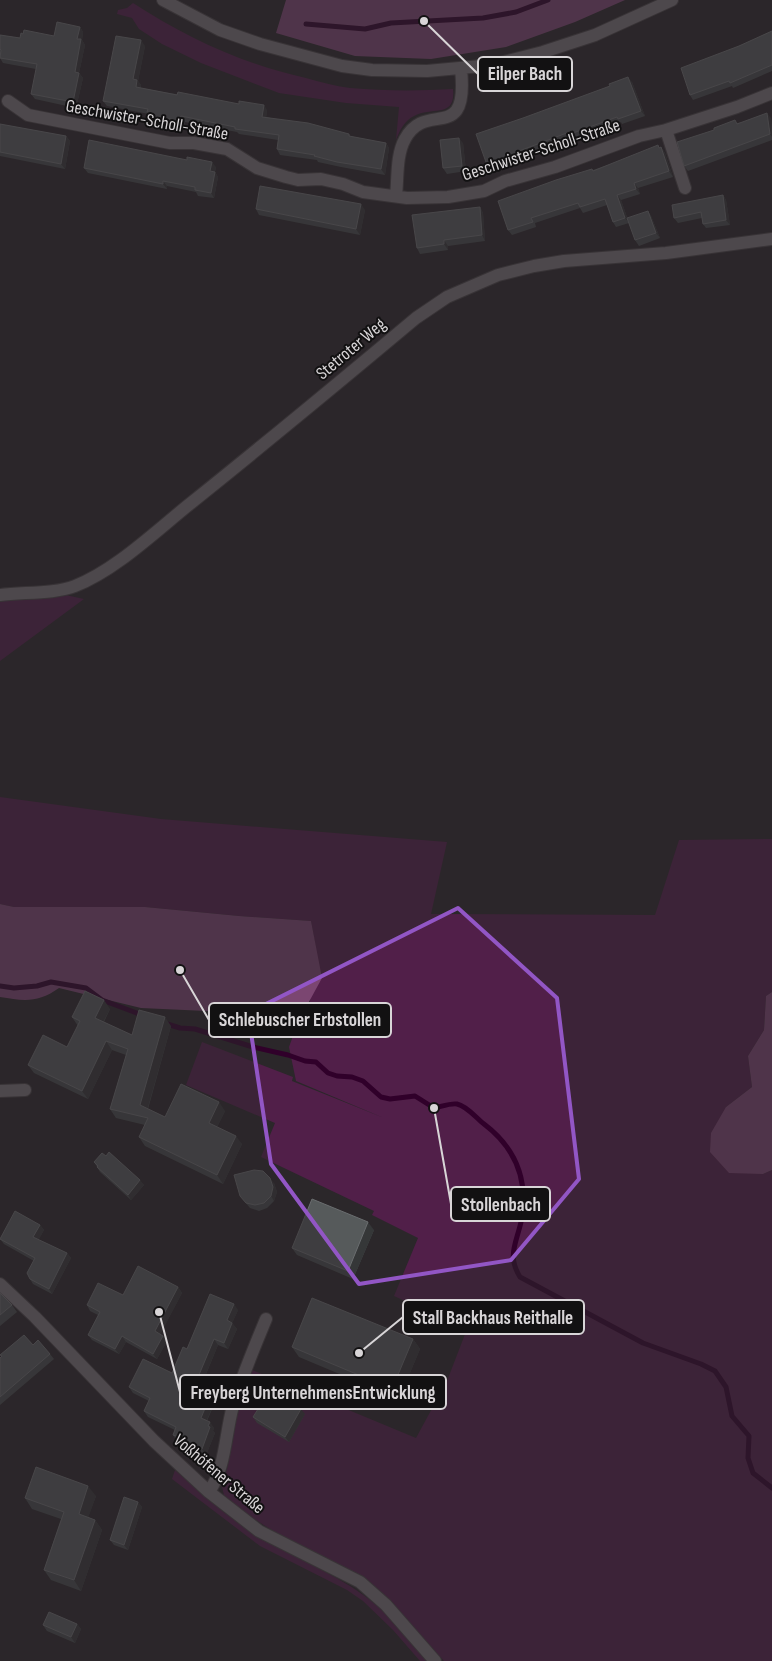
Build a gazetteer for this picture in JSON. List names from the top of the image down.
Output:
{
  "streets": {
    "street": ["Geschwister-Scholl-Straße", "Stetroter Weg", "Voßhöfener Straße"]
  },
  "places": [
    "Eilper Bach",
    "Schlebuscher Erbstollen",
    "Stollenbach",
    "Freyberg UnternehmensEntwicklung",
    "Stall Backhaus Reithalle"
  ]
}
